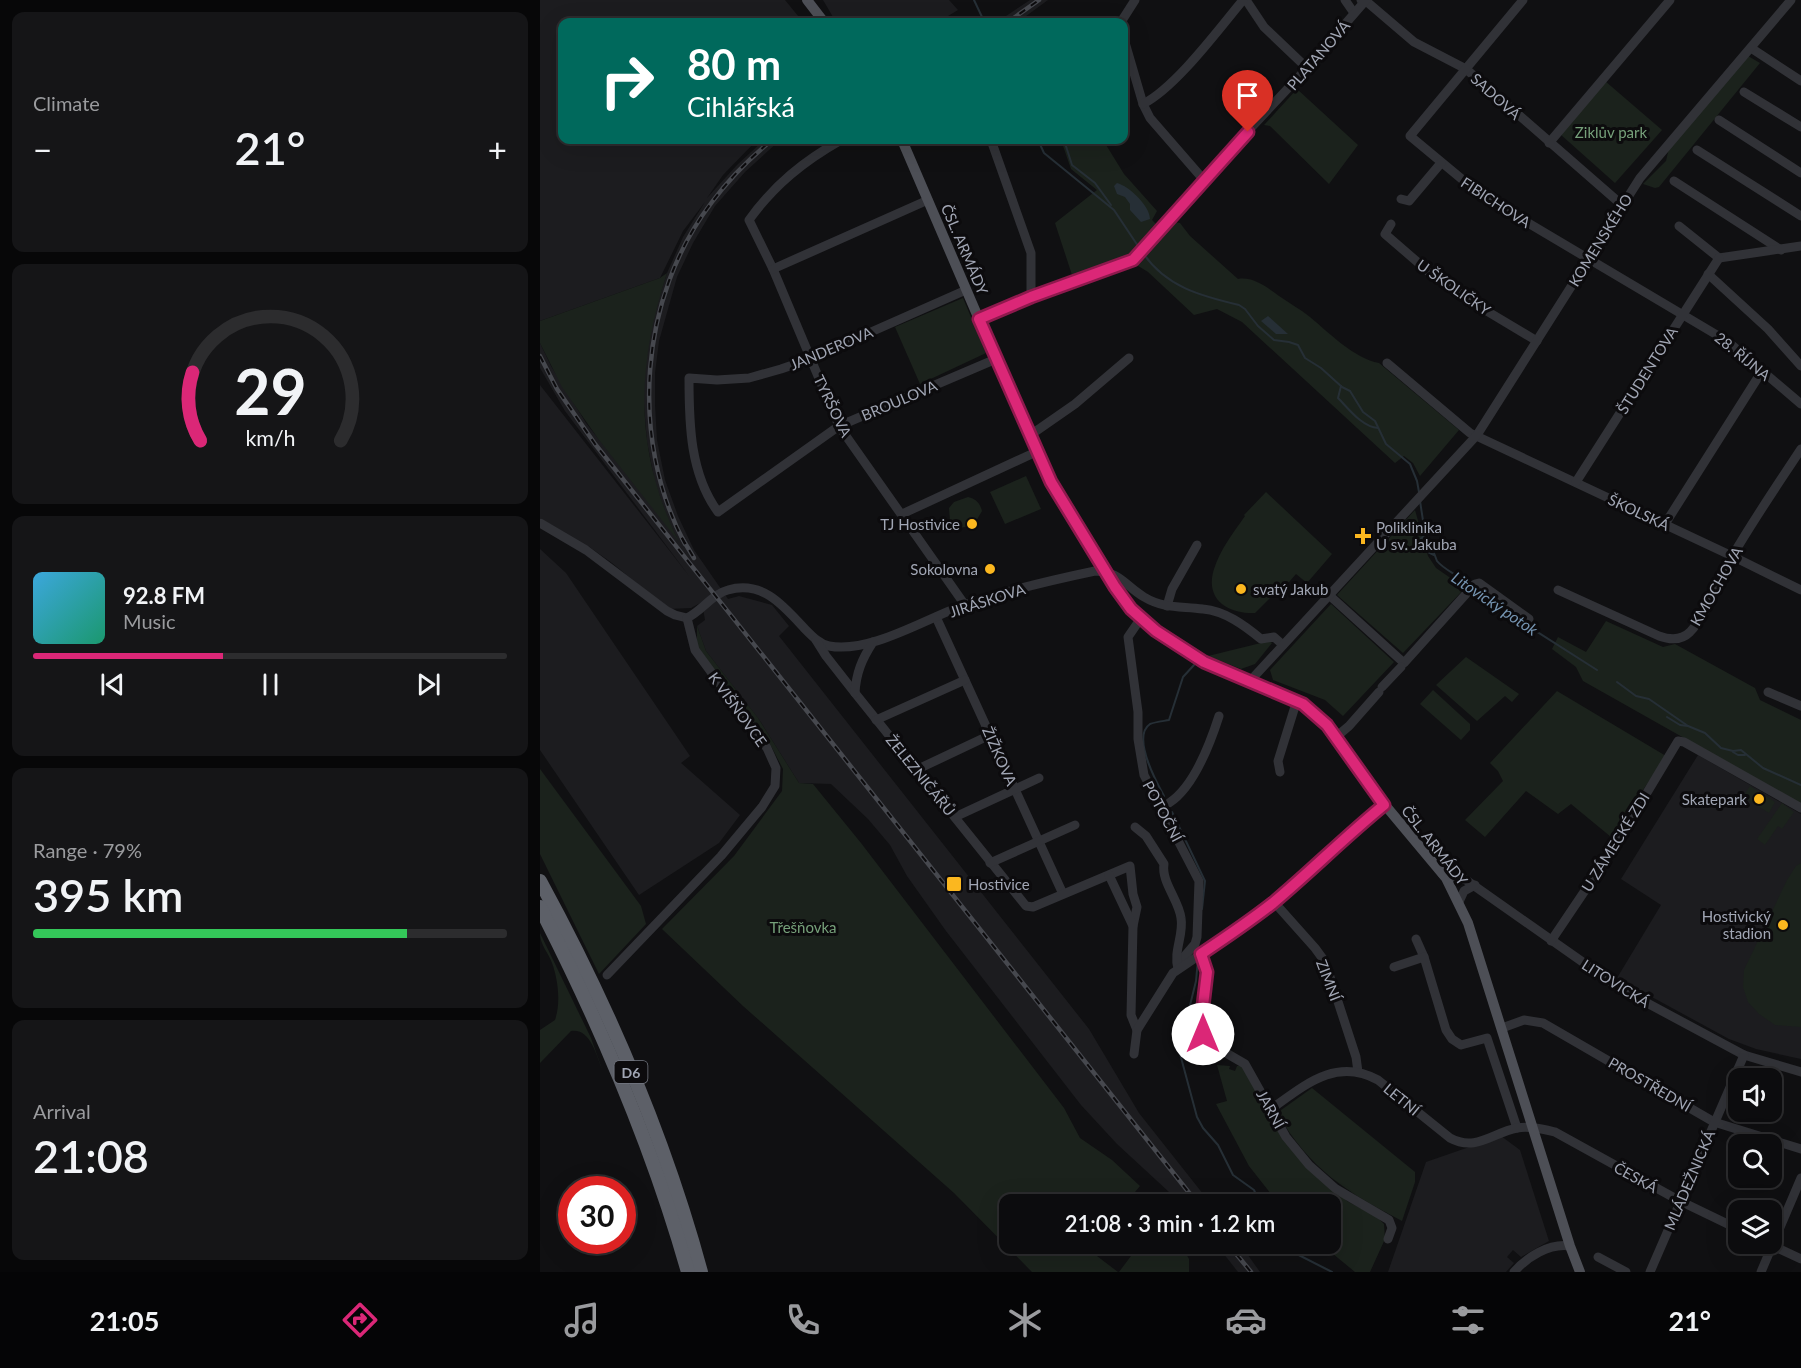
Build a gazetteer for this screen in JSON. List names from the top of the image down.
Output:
{
  "streets": {
    "highway": ["D6"],
    "main road": ["ČSL. ARMÁDY"],
    "street": [
      "PLATANOVÁ",
      "SADOVÁ",
      "FIBICHOVA",
      "KOMENSKÉHO",
      "U ŠKOLIČKY",
      "JANDEROVA",
      "28. ŘÍJNA",
      "ŠTUDENTOVA",
      "BROULOVA",
      "TYRŠOVA",
      "ŠKOLSKÁ",
      "KMOCHOVA",
      "JIRÁSKOVA",
      "K VIŠŇOVCE",
      "ŽIŽKOVA",
      "ŽELEZNIČÁŘŮ",
      "POTOČNÍ",
      "U ZÁMECKÉ ZDI",
      "ZIMNÍ",
      "LITOVICKÁ",
      "PROSTŘEDNÍ",
      "LETNÍ",
      "JARNÍ",
      "ČESKÁ",
      "MLÁDEŽNICKÁ"
    ]
  },
  "crossings": [
    ["PLATANOVÁ", "SADOVÁ"],
    ["SADOVÁ", "FIBICHOVA"],
    ["SADOVÁ", "KOMENSKÉHO"],
    ["FIBICHOVA", "KOMENSKÉHO"],
    ["FIBICHOVA", "28. ŘÍJNA"],
    ["KOMENSKÉHO", "ČSL. ARMÁDY"],
    ["KOMENSKÉHO", "U ŠKOLIČKY"],
    ["KOMENSKÉHO", "28. ŘÍJNA"],
    ["KOMENSKÉHO", "ŠKOLSKÁ"],
    ["ČSL. ARMÁDY", "JANDEROVA"],
    ["ČSL. ARMÁDY", "BROULOVA"],
    ["ČSL. ARMÁDY", "JIRÁSKOVA"],
    ["ČSL. ARMÁDY", "POTOČNÍ"],
    ["ČSL. ARMÁDY", "LITOVICKÁ"],
    ["ČSL. ARMÁDY", "PROSTŘEDNÍ"],
    ["ČSL. ARMÁDY", "LETNÍ"],
    ["ČSL. ARMÁDY", "ČESKÁ"],
    ["JANDEROVA", "BROULOVA"],
    ["JANDEROVA", "TYRŠOVA"],
    ["28. ŘÍJNA", "ŠTUDENTOVA"],
    ["ŠTUDENTOVA", "ŠKOLSKÁ"],
    ["BROULOVA", "TYRŠOVA"],
    ["TYRŠOVA", "JIRÁSKOVA"],
    ["ŠKOLSKÁ", "KMOCHOVA"],
    ["JIRÁSKOVA", "ŽIŽKOVA"],
    ["JIRÁSKOVA", "ŽELEZNIČÁŘŮ"],
    ["ŽIŽKOVA", "ŽELEZNIČÁŘŮ"],
    ["U ZÁMECKÉ ZDI", "LITOVICKÁ"],
    ["ZIMNÍ", "LETNÍ"],
    ["LITOVICKÁ", "MLÁDEŽNICKÁ"],
    ["PROSTŘEDNÍ", "MLÁDEŽNICKÁ"],
    ["LETNÍ", "ČESKÁ"],
    ["ČESKÁ", "MLÁDEŽNICKÁ"]
  ],
  "water": ["Litovický potok"],
  "parks": ["Ziklův park", "Třešňovka"],
  "places": {
    "other": [
      "TJ Hostivice",
      "Sokolovna",
      "svatý Jakub",
      "Skatepark",
      "Hostivický stadion"
    ],
    "health": ["Poliklinika U sv. Jakuba"],
    "transit": ["Hostivice"]
  },
  "page": {
    "tile": [
      "Climate",
      ["Range · 79%", "395 km"],
      ["Arrival", "21:08"]
    ],
    "turn": ["80 m", "Cihlářská"],
    "heat": ["−", "21°", "+"],
    "song": ["92.8 FM", "Music"],
    "limit": "30",
    "trip": "21:08 · 3 min · 1.2 km",
    "tabs": ["21:05", "21°"],
    "gauge": ["29", "km/h"]
  }
}
